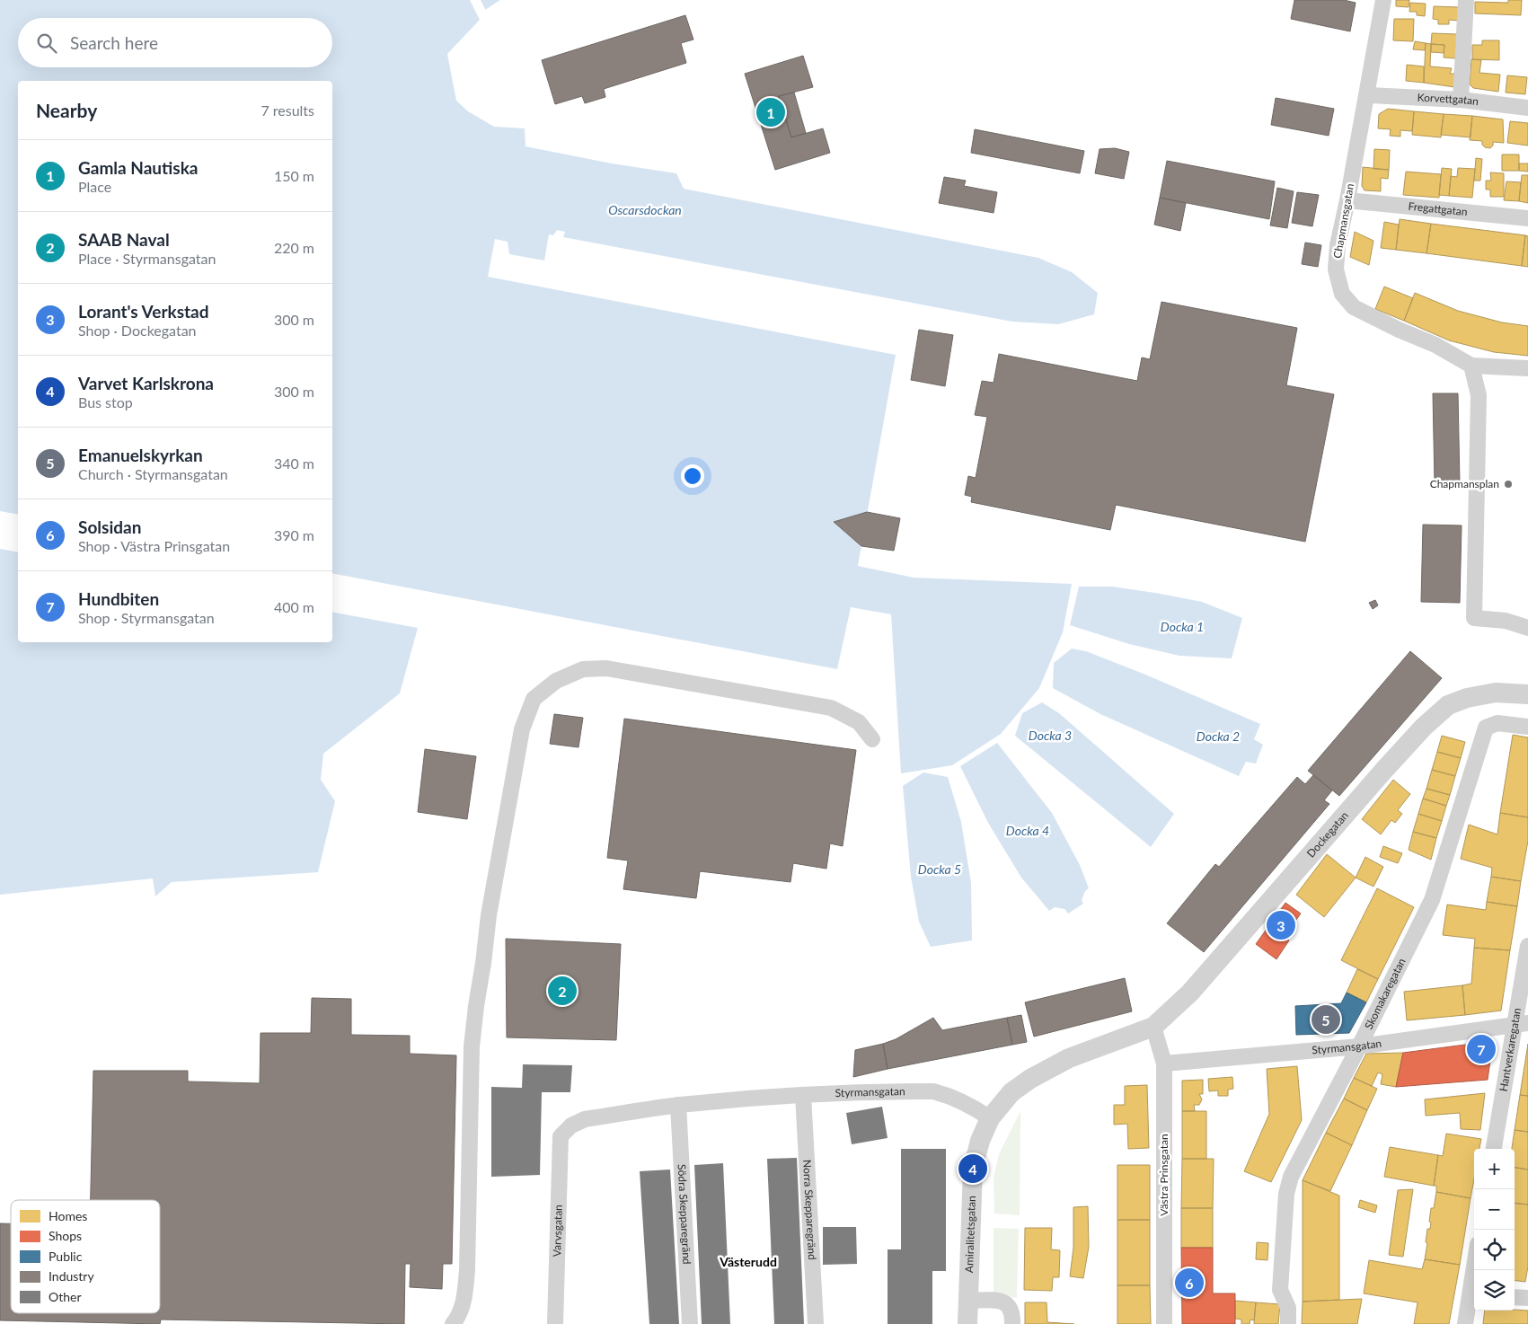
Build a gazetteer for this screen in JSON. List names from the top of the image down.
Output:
{
  "streets": {
    "street": [
      "Korvettgatan",
      "Fregattgatan",
      "Chapmansgatan",
      "Dockegatan",
      "Skomakaregatan",
      "Styrmansgatan",
      "Hantverkaregatan",
      "Västra Prinsgatan",
      "Norra Skepparegränd",
      "Södra Skepparegränd",
      "Varvsgatan",
      "Amiralitetsgatan"
    ]
  },
  "crossings": [
    ["Korvettgatan", "Chapmansgatan"],
    ["Fregattgatan", "Chapmansgatan"],
    ["Dockegatan", "Västra Prinsgatan"],
    ["Skomakaregatan", "Styrmansgatan"],
    ["Styrmansgatan", "Hantverkaregatan"],
    ["Styrmansgatan", "Västra Prinsgatan"],
    ["Styrmansgatan", "Norra Skepparegränd"],
    ["Styrmansgatan", "Södra Skepparegränd"],
    ["Styrmansgatan", "Varvsgatan"],
    ["Styrmansgatan", "Amiralitetsgatan"]
  ],
  "districts": ["Västerudd"],
  "water": [
    "Oscarsdockan",
    "Docka 1",
    "Docka 3",
    "Docka 2",
    "Docka 4",
    "Docka 5"
  ],
  "places": ["Chapmansplan"],
  "legend": [
    "Homes",
    "Shops",
    "Public",
    "Industry",
    "Other"
  ],
  "page": {
    "search": "Search here",
    "heading": ["Nearby", "7 results"],
    "pins": [
      "1",
      "3",
      "2",
      "5",
      "7",
      "4",
      "6"
    ],
    "list": [
      {
        "mark": "1",
        "name": "Gamla Nautiska",
        "note": "Place",
        "value": "150 m"
      },
      {
        "mark": "2",
        "name": "SAAB Naval",
        "note": "Place · Styrmansgatan",
        "value": "220 m"
      },
      {
        "mark": "3",
        "name": "Lorant's Verkstad",
        "note": "Shop · Dockegatan",
        "value": "300 m"
      },
      {
        "mark": "4",
        "name": "Varvet Karlskrona",
        "note": "Bus stop",
        "value": "300 m"
      },
      {
        "mark": "5",
        "name": "Emanuelskyrkan",
        "note": "Church · Styrmansgatan",
        "value": "340 m"
      },
      {
        "mark": "6",
        "name": "Solsidan",
        "note": "Shop · Västra Prinsgatan",
        "value": "390 m"
      },
      {
        "mark": "7",
        "name": "Hundbiten",
        "note": "Shop · Styrmansgatan",
        "value": "400 m"
      }
    ],
    "map_buttons": ["+", "−"]
  }
}
